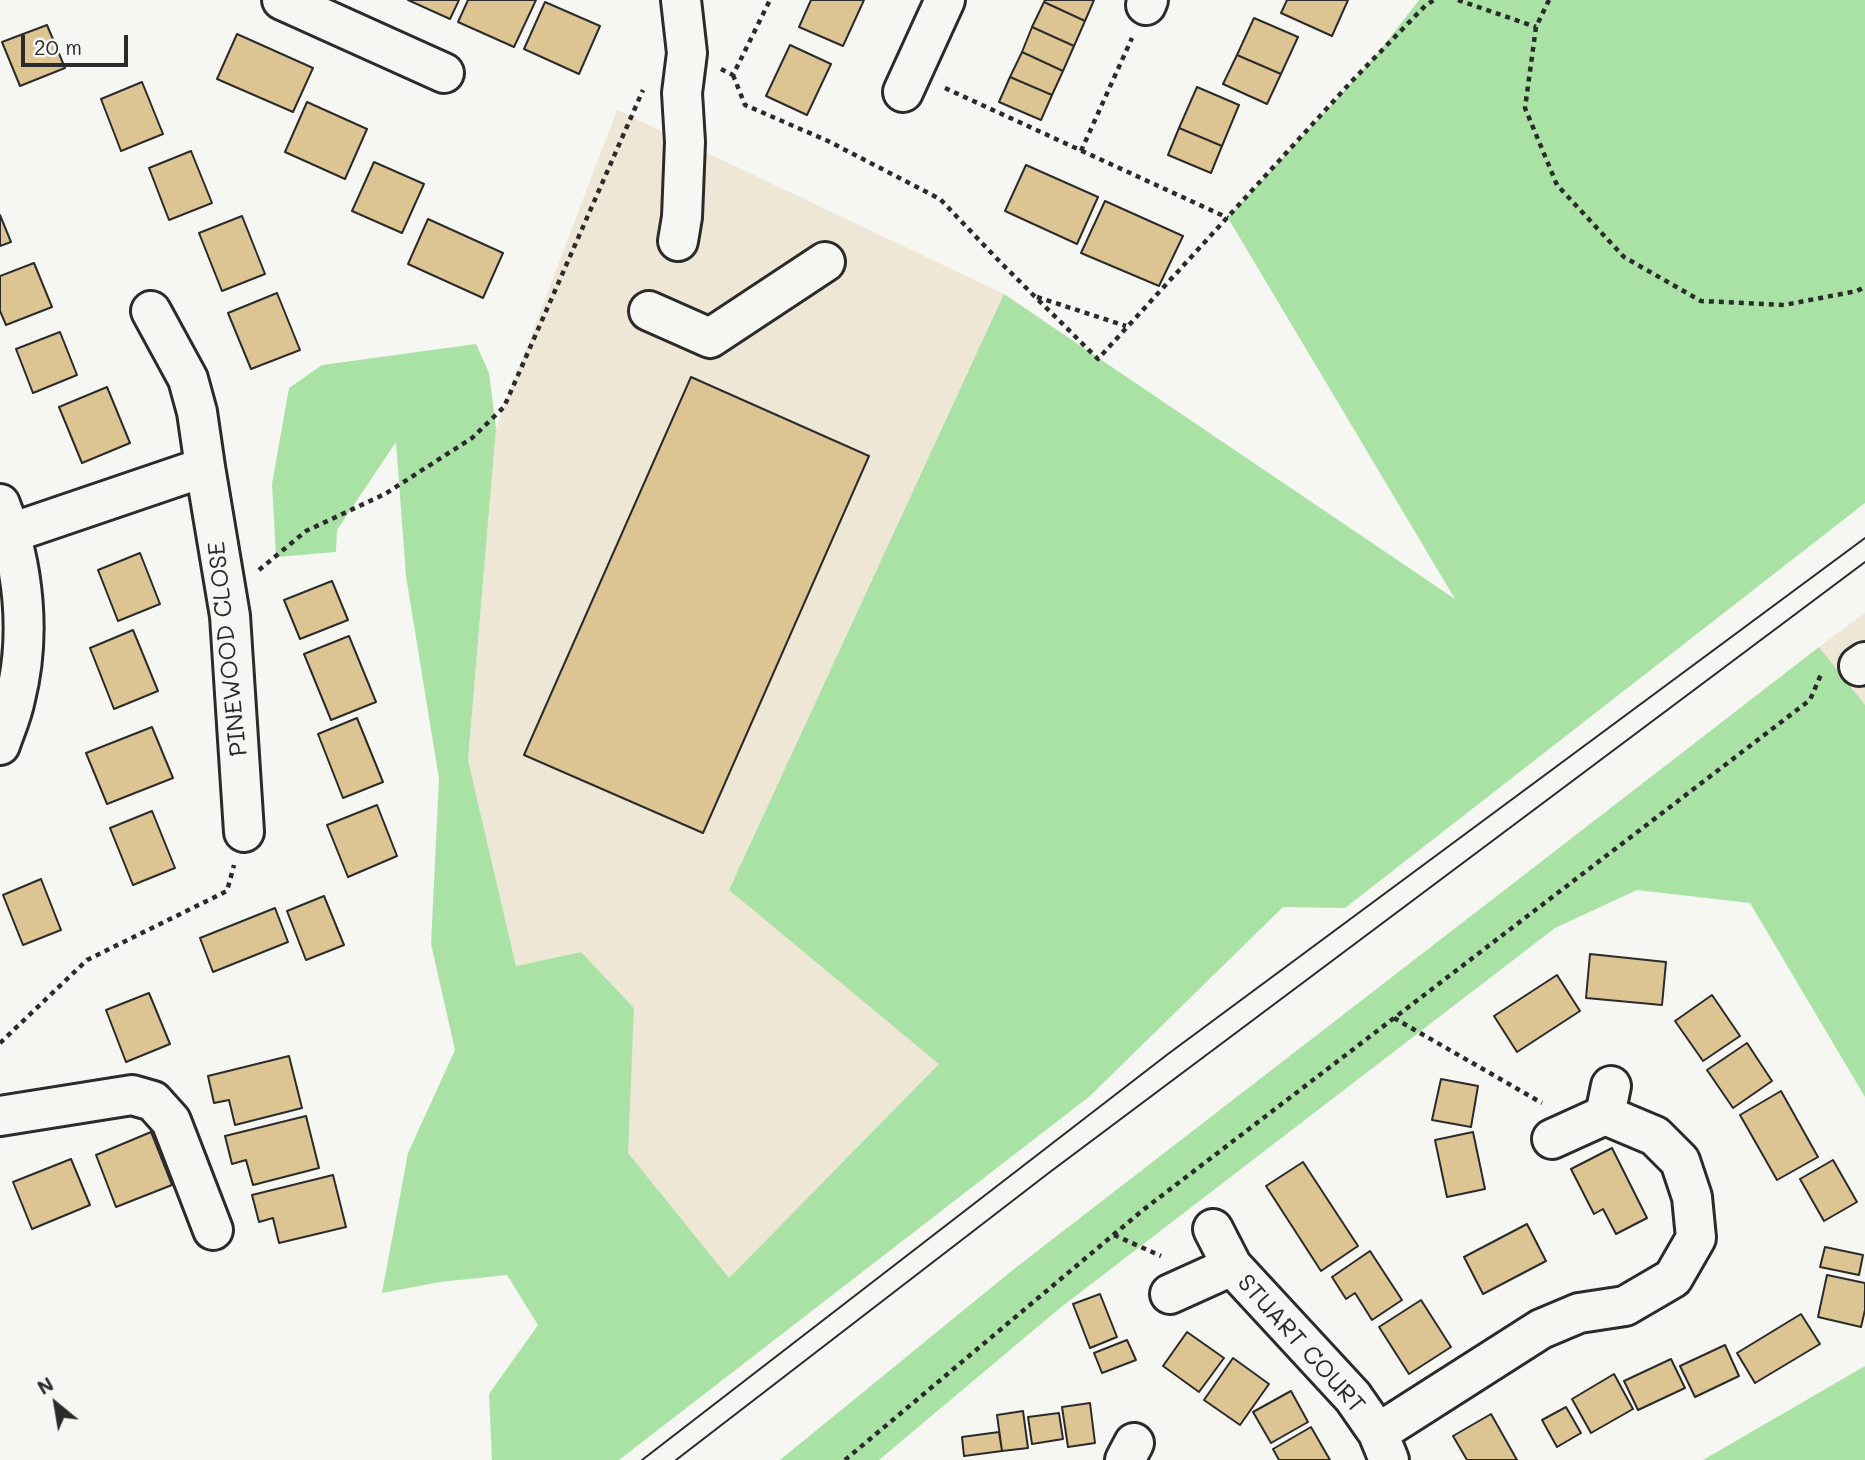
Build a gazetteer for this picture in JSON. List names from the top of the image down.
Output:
{
  "streets": {
    "street": ["PINEWOOD CLOSE", "STUART COURT"]
  },
  "scale_bar": "20 m",
  "north": "top left"
}
